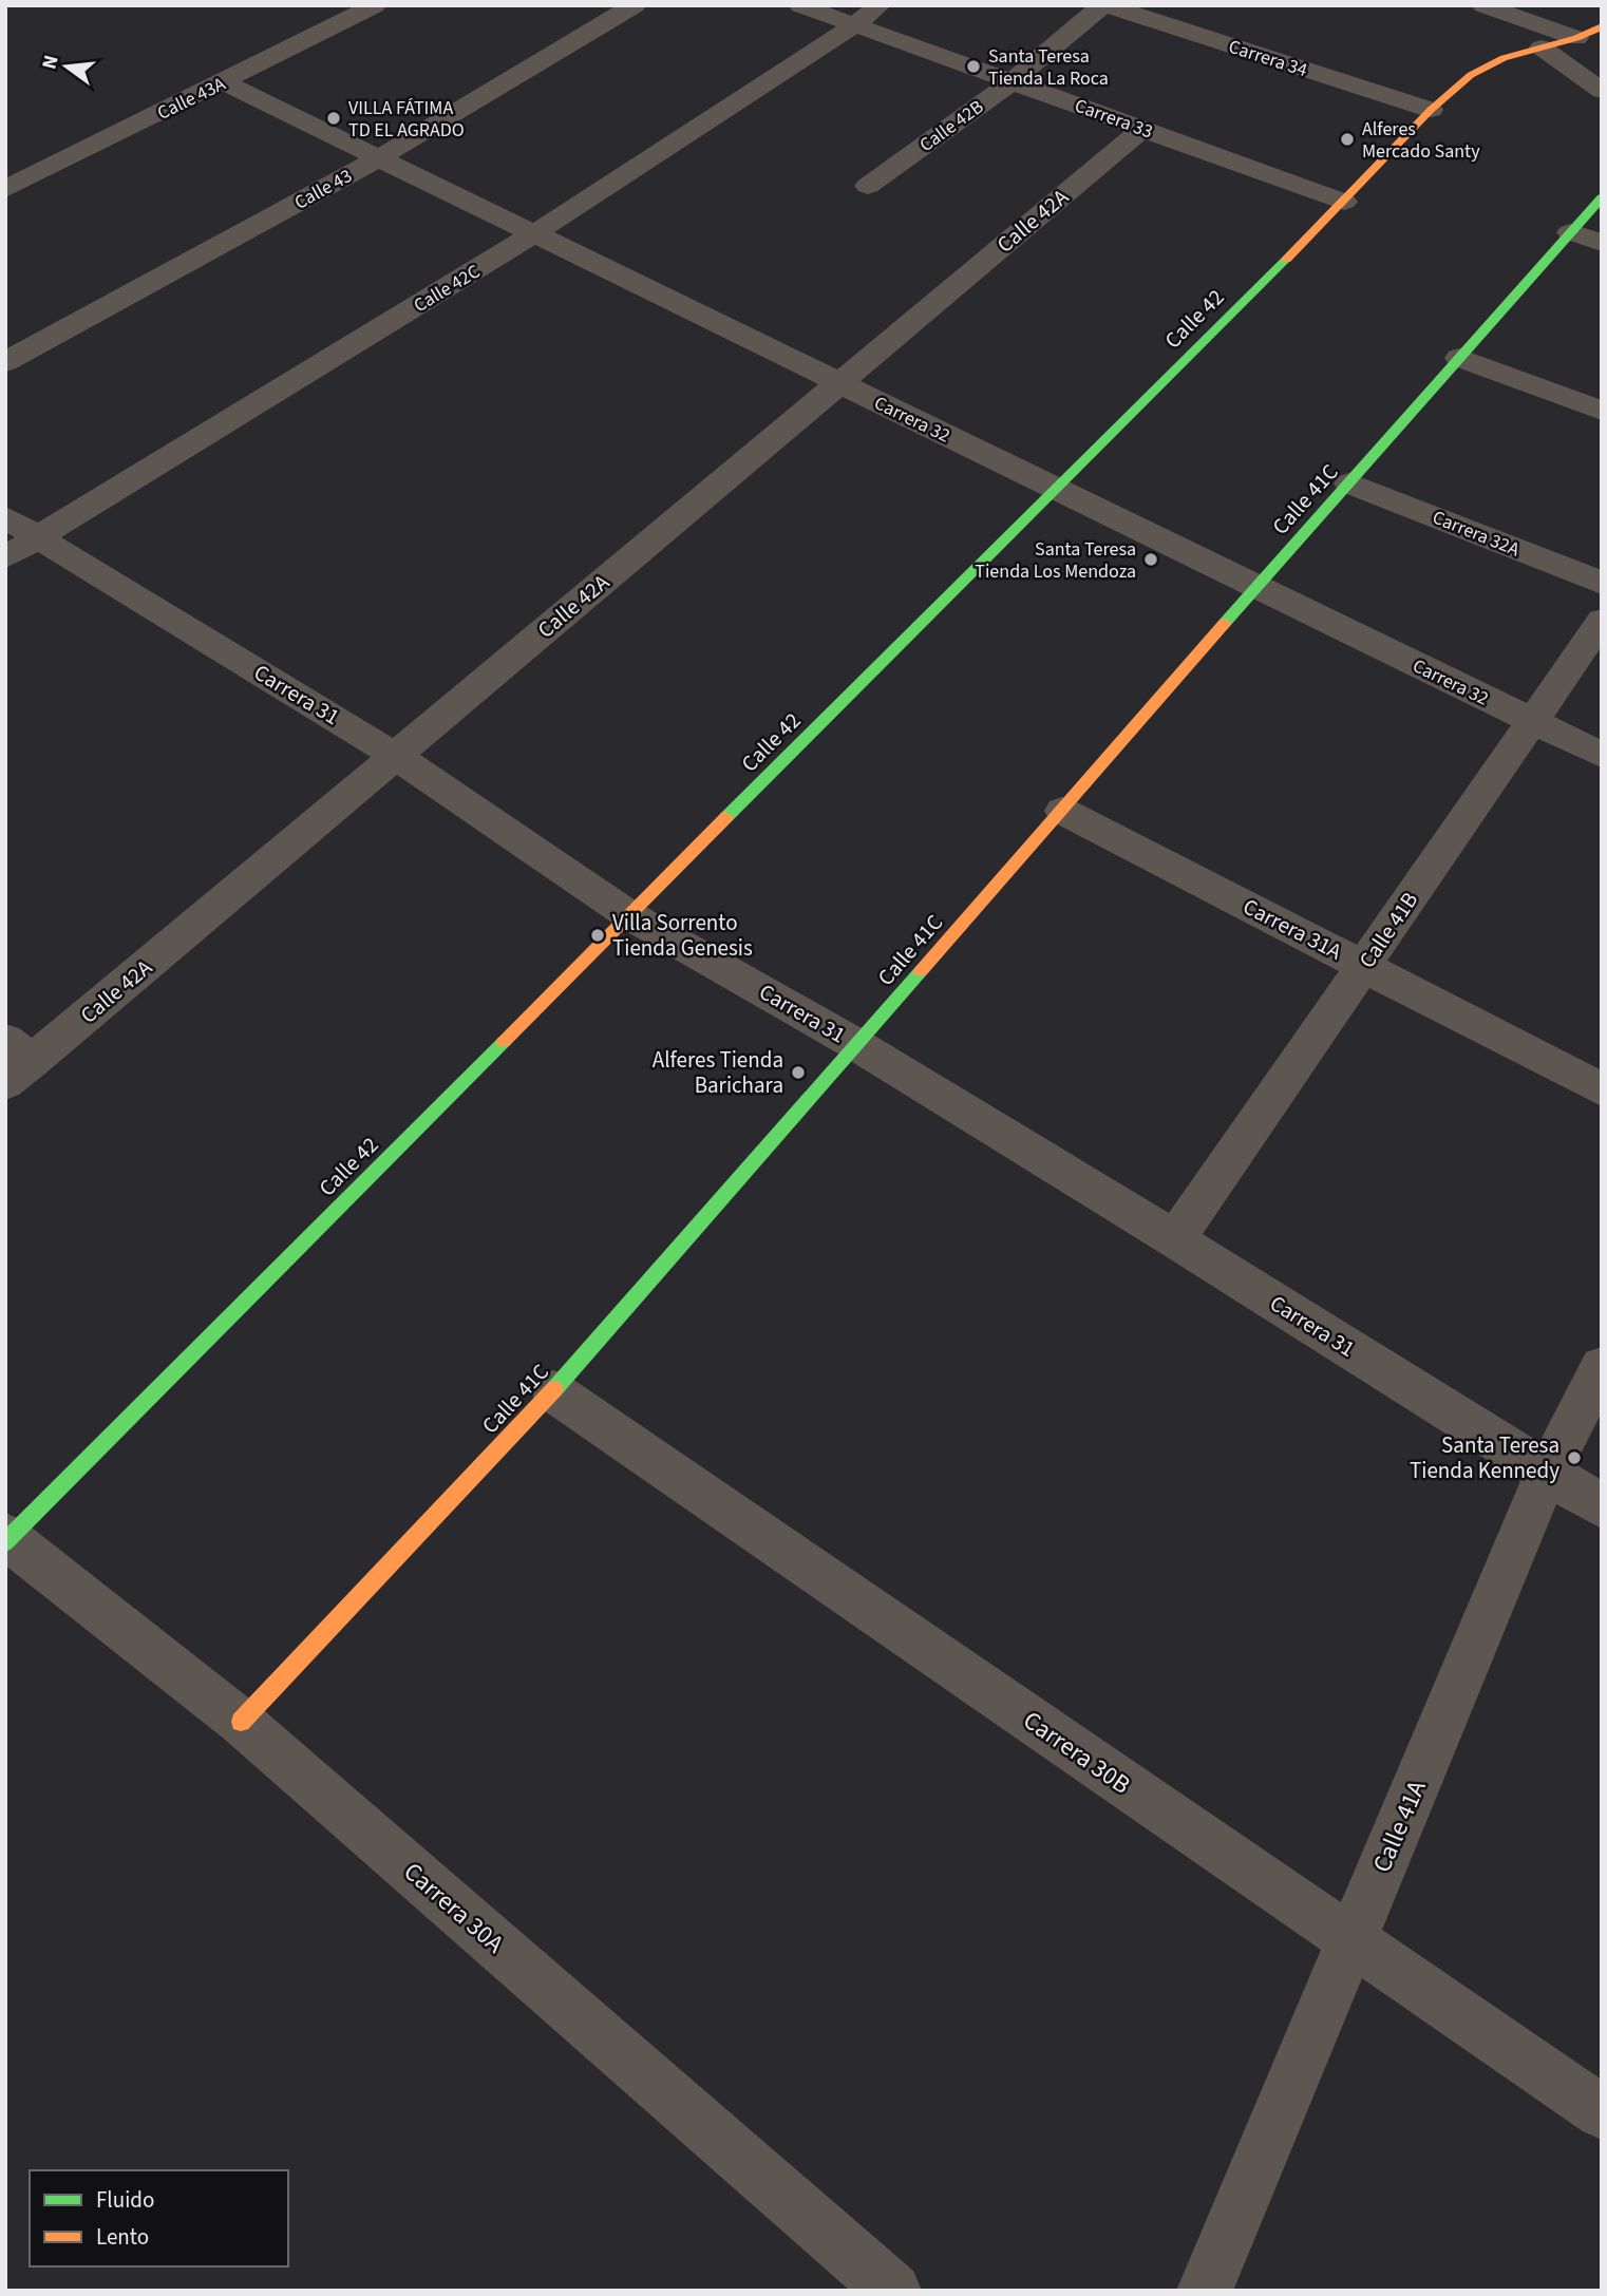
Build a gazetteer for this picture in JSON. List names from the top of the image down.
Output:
{
  "streets": {
    "street": [
      "Carrera 34",
      "Calle 43A",
      "Carrera 33",
      "Calle 42B",
      "Calle 43",
      "Calle 42A",
      "Calle 42C",
      "Calle 42",
      "Carrera 32",
      "Calle 41C",
      "Carrera 32A",
      "Carrera 31",
      "Carrera 31A",
      "Calle 41B",
      "Carrera 30B",
      "Calle 41A",
      "Carrera 30A"
    ]
  },
  "crossings": [
    ["Carrera 34", "Calle 42B"],
    ["Carrera 34", "Calle 42"],
    ["Calle 43A", "Carrera 32"],
    ["Carrera 33", "Calle 42B"],
    ["Carrera 33", "Calle 42A"],
    ["Carrera 33", "Calle 42C"],
    ["Carrera 33", "Calle 42"],
    ["Calle 43", "Carrera 32"],
    ["Calle 42A", "Carrera 32"],
    ["Calle 42A", "Carrera 31"],
    ["Calle 42C", "Carrera 32"],
    ["Calle 42C", "Carrera 31"],
    ["Calle 42", "Carrera 32"],
    ["Calle 42", "Carrera 31"],
    ["Calle 42", "Carrera 30A"],
    ["Carrera 32", "Calle 41C"],
    ["Carrera 32", "Calle 41B"],
    ["Calle 41C", "Carrera 32A"],
    ["Calle 41C", "Carrera 31"],
    ["Calle 41C", "Carrera 31A"],
    ["Calle 41C", "Carrera 30B"],
    ["Calle 41C", "Carrera 30A"],
    ["Carrera 31", "Calle 41B"],
    ["Carrera 31", "Calle 41A"],
    ["Carrera 31A", "Calle 41B"],
    ["Carrera 30B", "Calle 41A"]
  ],
  "places": [
    "Santa Teresa Tienda La Roca",
    "VILLA FÁTIMA TD EL AGRADO",
    "Alferes Mercado Santy",
    "Santa Teresa Tienda Los Mendoza",
    "Villa Sorrento Tienda Genesis",
    "Alferes Tienda Barichara",
    "Santa Teresa Tienda Kennedy"
  ],
  "legend": ["Fluido", "Lento"],
  "north": "left"
}
